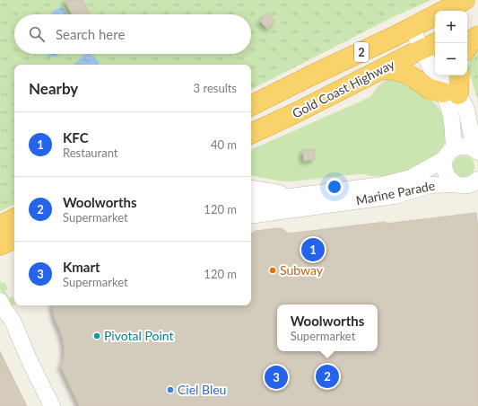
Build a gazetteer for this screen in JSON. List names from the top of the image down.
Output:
{
  "streets": {
    "highway": ["2", "Gold Coast Highway"],
    "street": ["Marine Parade"]
  },
  "places": ["Subway", "Pivotal Point", "Ciel Bleu"],
  "page": {
    "map_buttons": ["+", "−"],
    "search": "Search here",
    "heading": ["Nearby", "3 results"],
    "list": [
      {
        "mark": "1",
        "name": "KFC",
        "note": "Restaurant",
        "value": "40 m"
      },
      {
        "mark": "2",
        "name": "Woolworths",
        "note": "Supermarket",
        "value": "120 m"
      },
      {
        "mark": "3",
        "name": "Kmart",
        "note": "Supermarket",
        "value": "120 m"
      }
    ],
    "pins": ["1", "2", "3"],
    "popup": ["Woolworths", "Supermarket"]
  }
}
